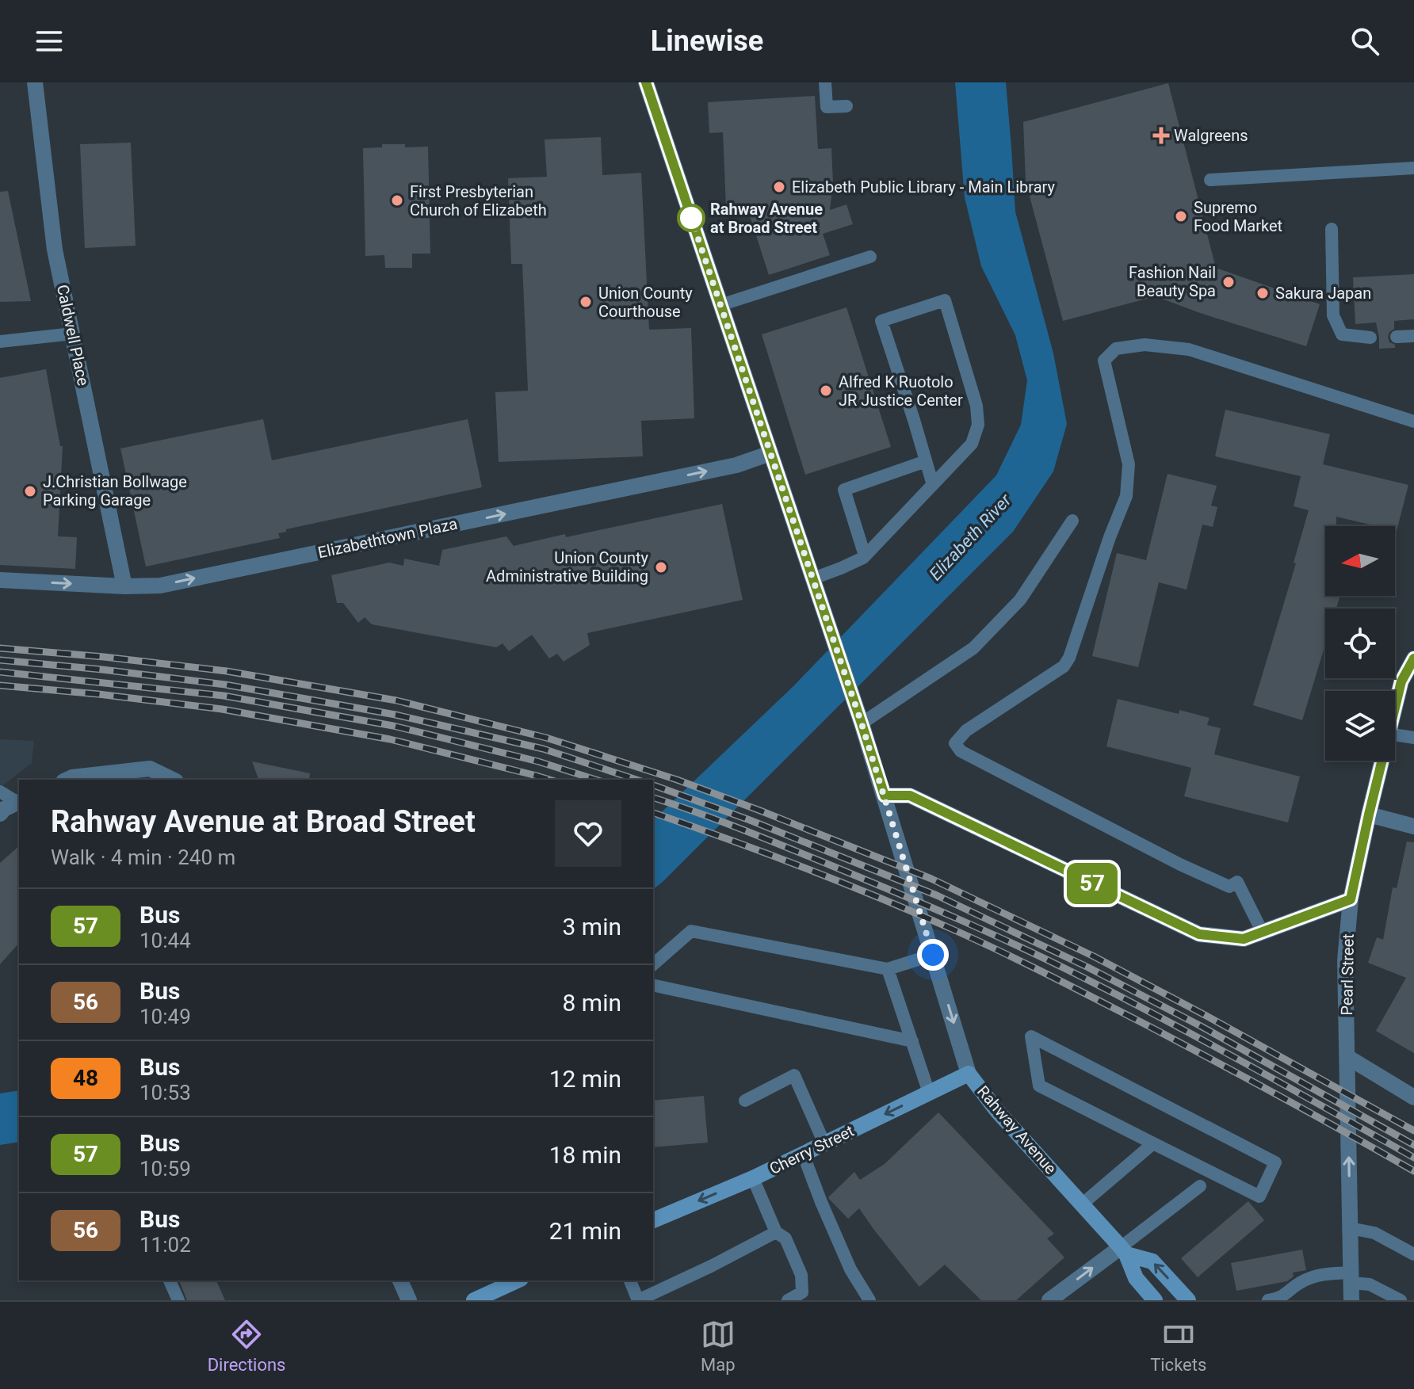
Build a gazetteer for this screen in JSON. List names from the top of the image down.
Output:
{
  "streets": {
    "main road": ["Rahway Avenue", "Cherry Street"],
    "street": ["Caldwell Place", "Elizabethtown Plaza", "Pearl Street"]
  },
  "crossings": [
    ["Caldwell Place", "Elizabethtown Plaza"],
    ["Elizabethtown Plaza", "Rahway Avenue"],
    ["Rahway Avenue", "Cherry Street"]
  ],
  "one_way": ["Elizabethtown Plaza", "Cherry Street"],
  "water": ["Elizabeth River"],
  "places": {
    "health": ["Walgreens"],
    "other": [
      "Elizabeth Public Library - Main Library",
      "First Presbyterian Church of Elizabeth",
      "Supremo Food Market",
      "Rahway Avenue at Broad Street",
      "Fashion Nail Beauty Spa",
      "Sakura Japan",
      "Union County Courthouse",
      "Alfred K Ruotolo JR Justice Center",
      "J.Christian Bollwage Parking Garage",
      "Union County Administrative Building"
    ]
  },
  "lines": ["bus line 57"],
  "north": "left",
  "page": {
    "header": "Linewise",
    "on_map": "57",
    "heading": ["Rahway Avenue at Broad Street", "Walk · 4 min · 240 m"],
    "list": [
      {
        "mark": "57",
        "name": "Bus",
        "note": "10:44",
        "value": "3 min"
      },
      {
        "mark": "56",
        "name": "Bus",
        "note": "10:49",
        "value": "8 min"
      },
      {
        "mark": "48",
        "name": "Bus",
        "note": "10:53",
        "value": "12 min"
      },
      {
        "mark": "57",
        "name": "Bus",
        "note": "10:59",
        "value": "18 min"
      },
      {
        "mark": "56",
        "name": "Bus",
        "note": "11:02",
        "value": "21 min"
      }
    ],
    "tabs": ["Directions", "Map", "Tickets"]
  }
}
